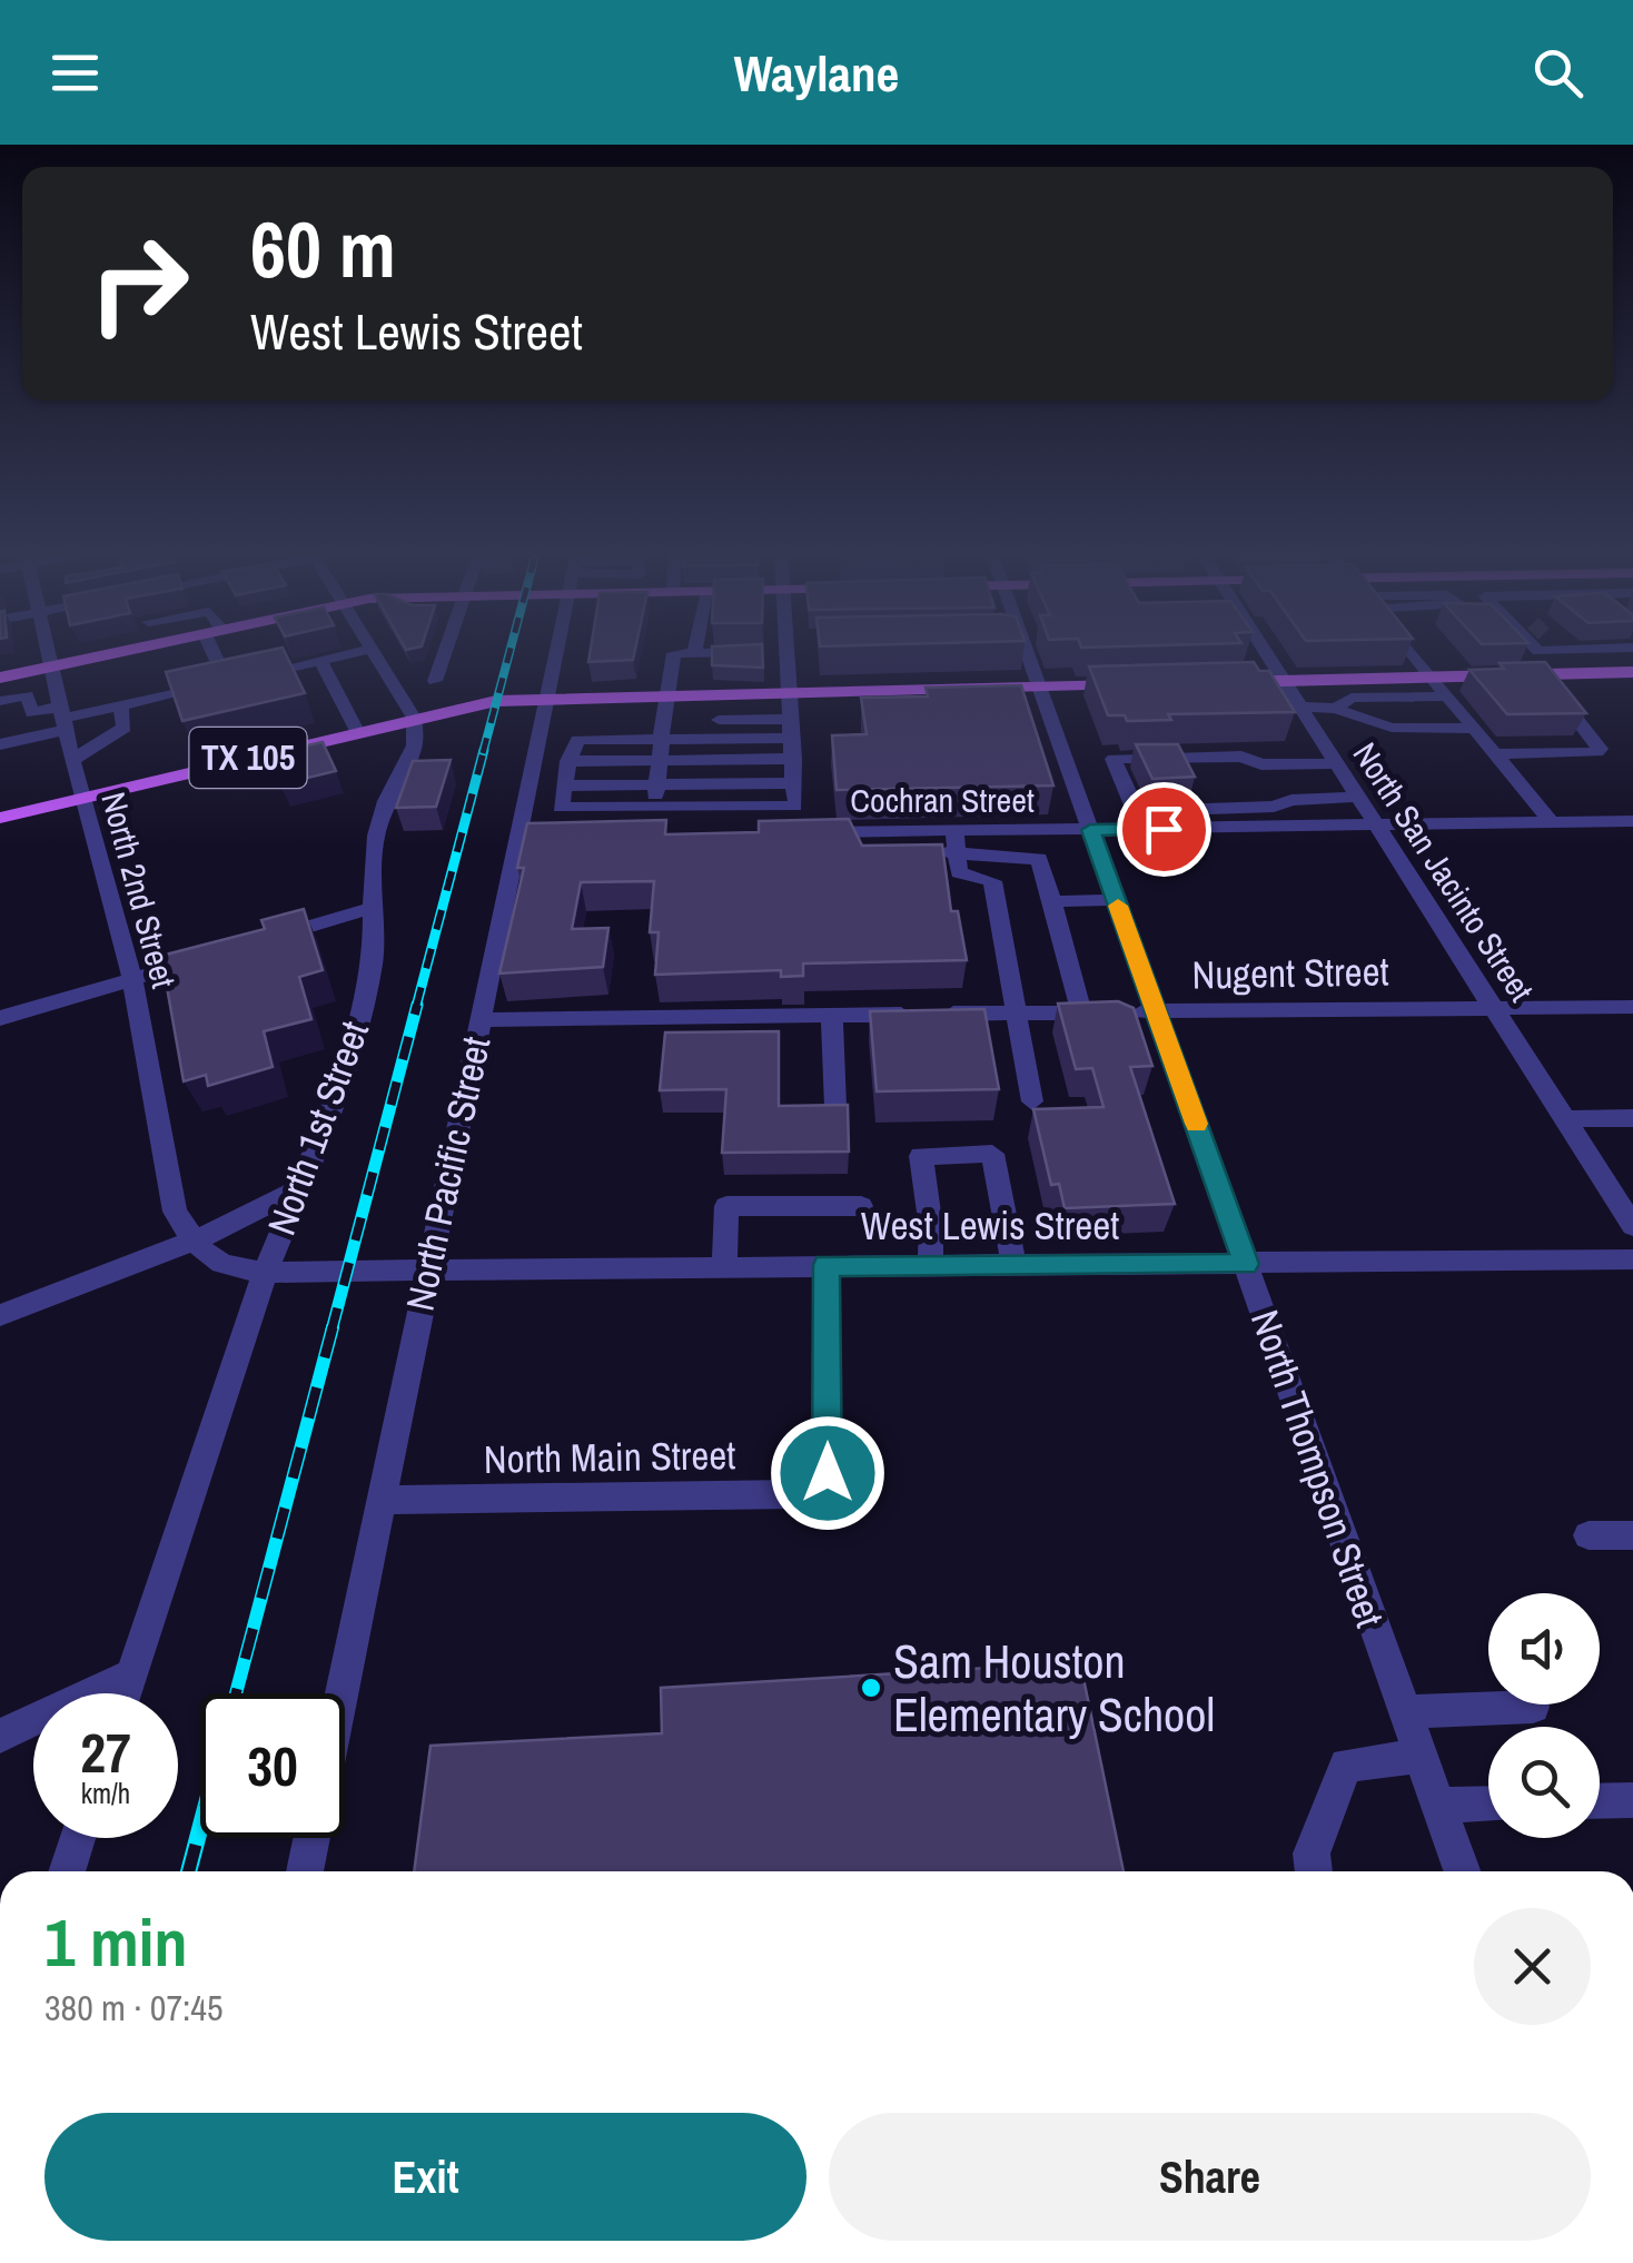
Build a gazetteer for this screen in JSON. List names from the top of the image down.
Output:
{
  "streets": {
    "main road": ["TX 105"],
    "street": [
      "Cochran Street",
      "North San Jacinto Street",
      "North 2nd Street",
      "Nugent Street",
      "North 1st Street",
      "North Pacific Street",
      "West Lewis Street",
      "North Main Street",
      "North Thompson Street"
    ]
  },
  "crossings": [
    ["TX 105", "North 2nd Street"],
    ["TX 105", "North 1st Street"],
    ["TX 105", "North Pacific Street"],
    ["TX 105", "North Thompson Street"],
    ["Cochran Street", "North San Jacinto Street"],
    ["Cochran Street", "North Thompson Street"],
    ["North San Jacinto Street", "Nugent Street"],
    ["North 2nd Street", "West Lewis Street"],
    ["Nugent Street", "North Pacific Street"],
    ["Nugent Street", "North Thompson Street"],
    ["North 1st Street", "West Lewis Street"],
    ["North Pacific Street", "West Lewis Street"],
    ["North Pacific Street", "North Main Street"],
    ["West Lewis Street", "North Main Street"],
    ["West Lewis Street", "North Thompson Street"]
  ],
  "places": ["Sam Houston Elementary School"],
  "page": {
    "header": "Waylane",
    "turn": ["60 m", "West Lewis Street"],
    "speed": "27 km/h",
    "limit": "30",
    "heading": ["1 min", "380 m · 07:45"],
    "buttons": ["Exit", "Share"]
  }
}
